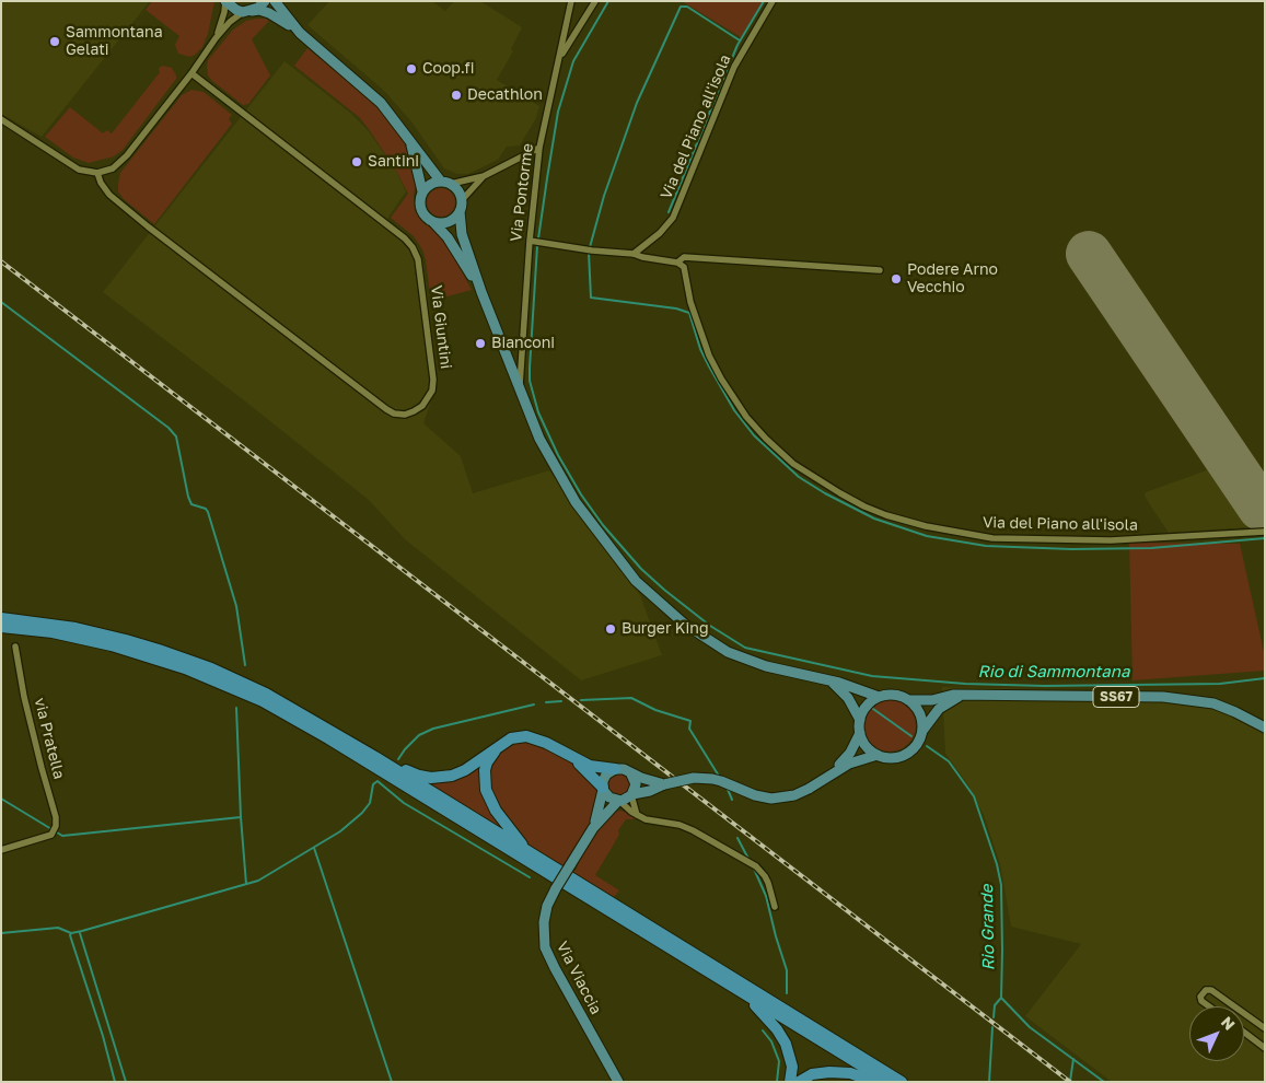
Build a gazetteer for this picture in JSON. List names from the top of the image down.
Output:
{
  "streets": {
    "main road": ["SS67", "Via Viaccia"],
    "street": [
      "Via del Piano all'isola",
      "Via Pontorme",
      "Via Giuntini",
      "via Pratella"
    ]
  },
  "crossings": [
    ["Via Pontorme", "SS67"]
  ],
  "water": ["Rio di Sammontana", "Rio Grande"],
  "places": [
    "Sammontana Gelati",
    "Coop.fi",
    "Decathlon",
    "Santini",
    "Podere Arno Vecchio",
    "Bianconi",
    "Burger King"
  ],
  "north": "top right"
}
